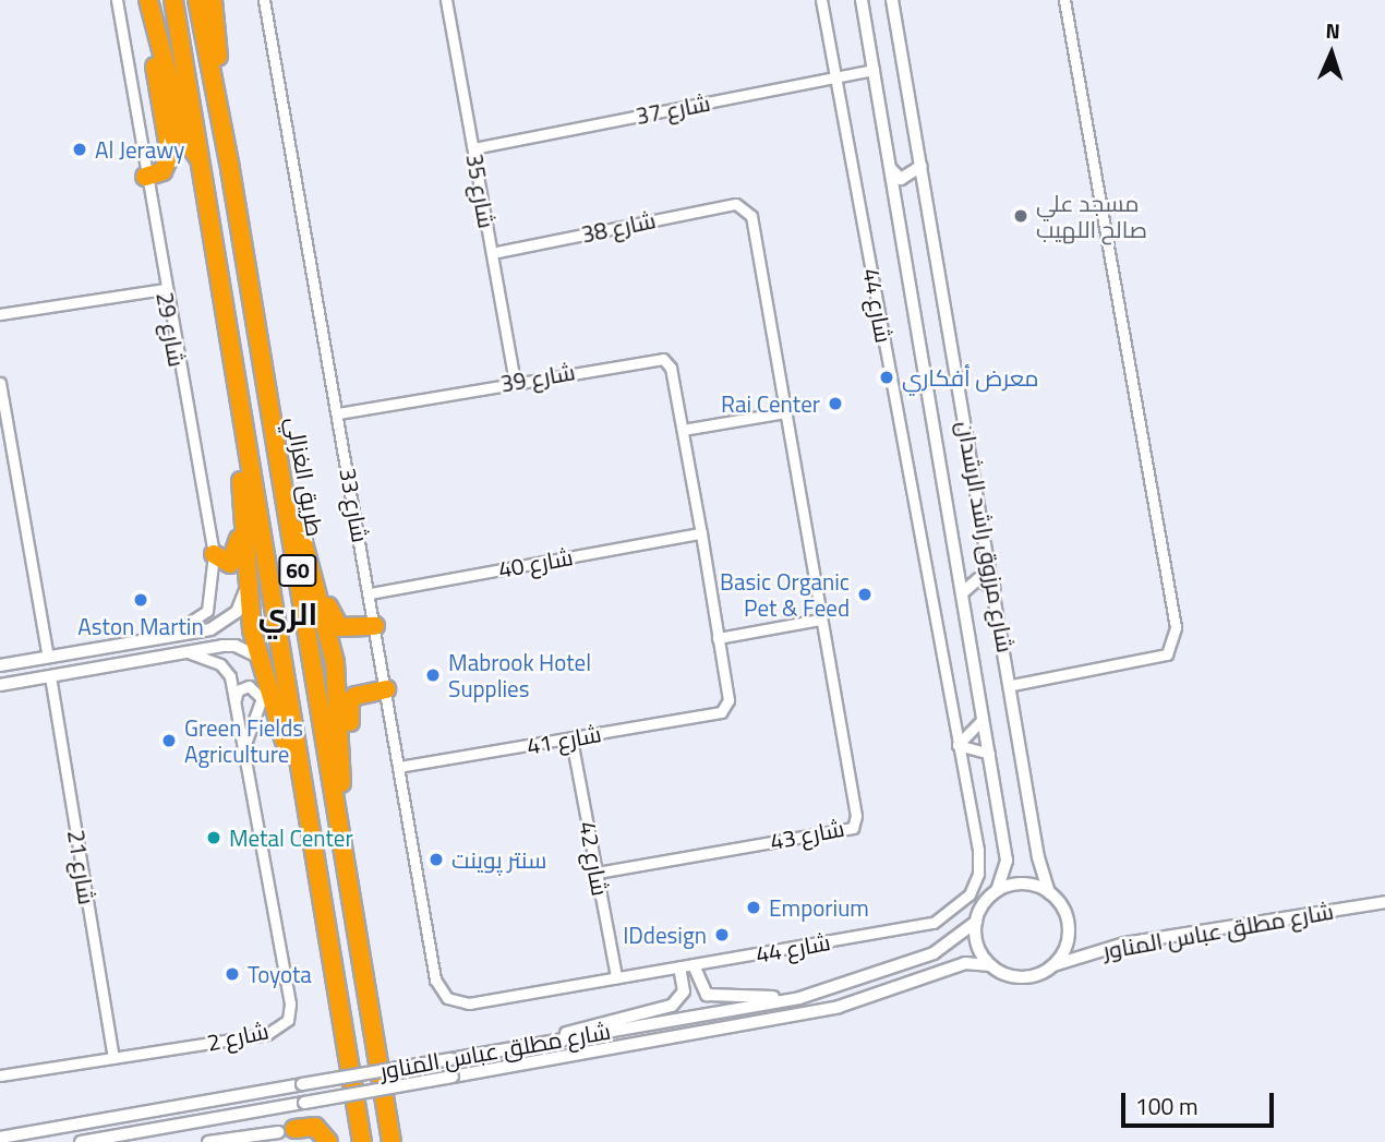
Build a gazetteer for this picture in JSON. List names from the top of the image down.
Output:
{
  "streets": {
    "highway": ["طريق الغزالي", "60"],
    "street": [
      "شارع 37",
      "شارع 35",
      "شارع 38",
      "شارع 44",
      "شارع 29",
      "شارع 39",
      "شارع 33",
      "شارع مرزوق راشد الرشدان",
      "شارع 40",
      "شارع 41",
      "شارع 43",
      "شارع 42",
      "شارع 21",
      "شارع مطلق عباس المناور",
      "شارع 2"
    ]
  },
  "crossings": [
    ["شارع 37", "شارع 35"],
    ["شارع 37", "شارع 44"],
    ["شارع 37", "شارع مرزوق راشد الرشدان"],
    ["شارع 35", "شارع 38"],
    ["شارع 35", "شارع 39"],
    ["شارع 38", "شارع 43"],
    ["شارع 44", "شارع 33"],
    ["شارع 44", "شارع 42"],
    ["شارع 39", "شارع 33"],
    ["شارع 39", "شارع 40"],
    ["شارع 39", "شارع 41"],
    ["شارع 33", "شارع 40"],
    ["شارع 33", "شارع 41"],
    ["شارع مرزوق راشد الرشدان", "شارع مطلق عباس المناور"],
    ["شارع 41", "شارع 42"],
    ["شارع 43", "شارع 42"],
    ["شارع 21", "شارع 2"]
  ],
  "districts": ["الري"],
  "places": [
    "Al Jerawy",
    "مسجد علي صالح اللهيب",
    "معرض أفكاري",
    "Rai Center",
    "Basic Organic Pet & Feed",
    "Aston Martin",
    "Mabrook Hotel Supplies",
    "Green Fields Agriculture",
    "Metal Center",
    "سنتر پوينت",
    "Emporium",
    "IDdesign",
    "Toyota"
  ],
  "scale_bar": "100 m",
  "north": "top"
}
